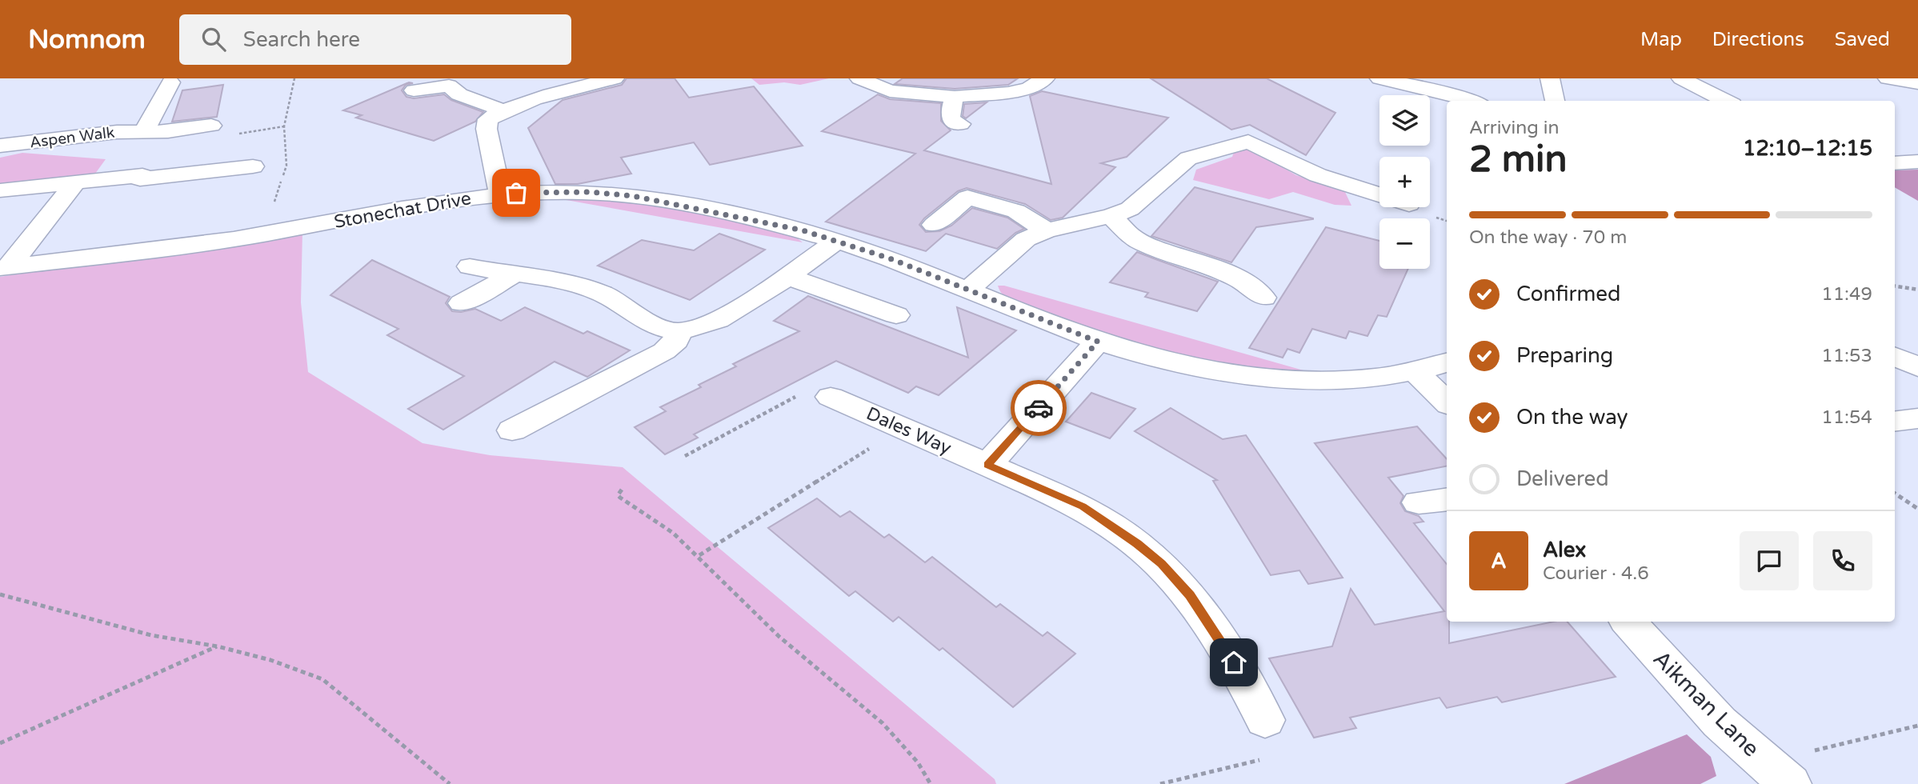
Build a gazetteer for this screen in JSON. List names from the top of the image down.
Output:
{
  "streets": {
    "street": [
      "Aspen Walk",
      "Stonechat Drive",
      "Dales Way",
      "Aikman Lane"
    ]
  },
  "page": {
    "header": "Nomnom",
    "search": "Search here",
    "nav": ["Map", "Directions", "Saved"],
    "map_buttons": ["+", "−"],
    "heading": ["2 min", "Arriving in", "12:10–12:15"],
    "panel": ["Alex", "Courier · 4.6"],
    "bar": "On the way · 70 m",
    "list": [
      ["Confirmed", "11:49"],
      ["Preparing", "11:53"],
      ["On the way", "11:54"],
      "Delivered"
    ],
    "round": "A"
  }
}
